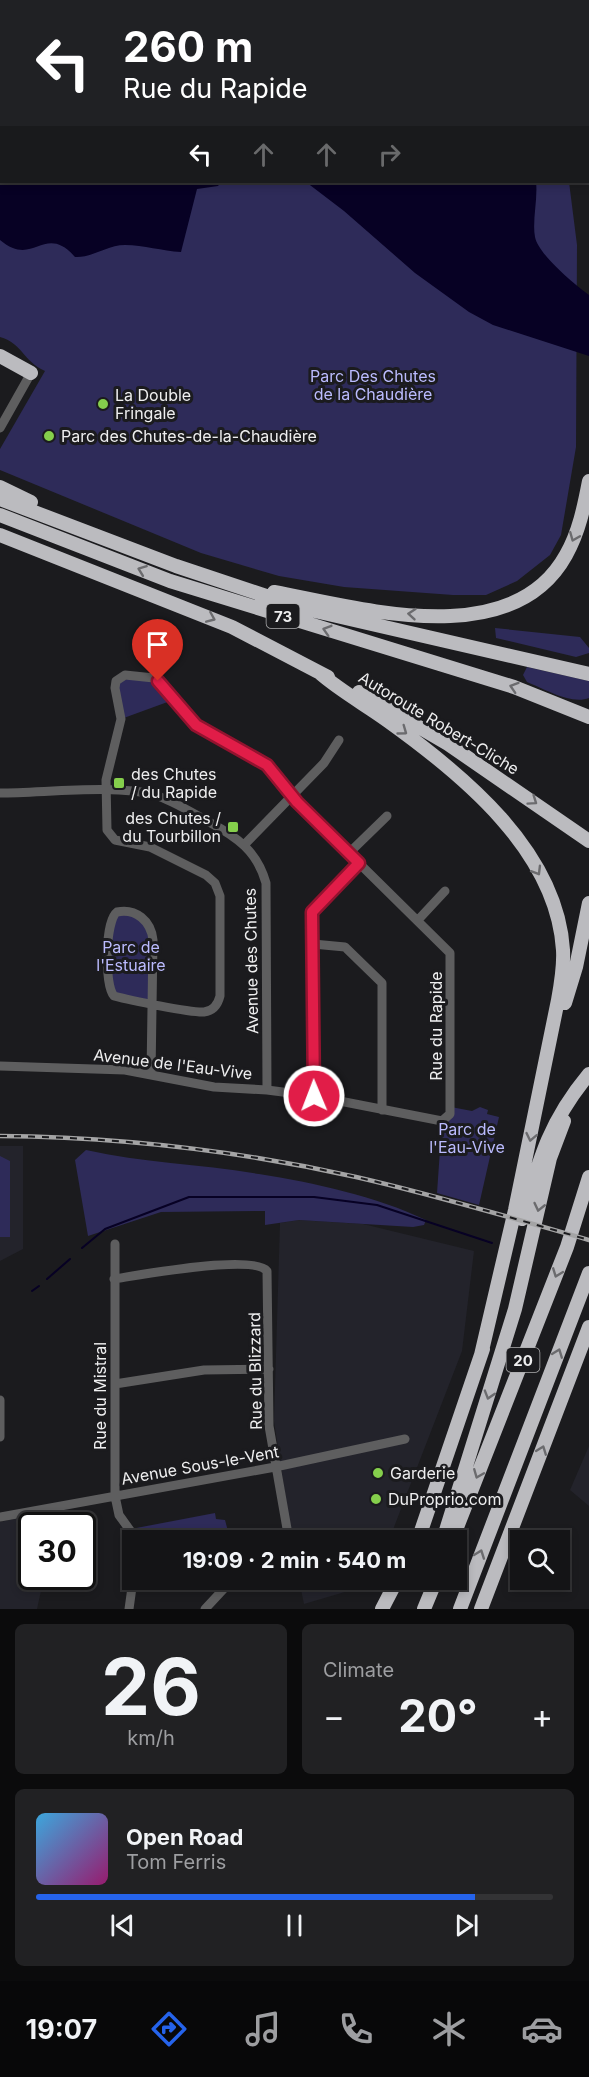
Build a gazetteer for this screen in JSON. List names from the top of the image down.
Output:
{
  "streets": {
    "highway": ["73", "Autoroute Robert-Cliche", "20"],
    "street": [
      "Avenue des Chutes",
      "Rue du Rapide",
      "Avenue de l'Eau-Vive",
      "Rue du Blizzard",
      "Rue du Mistral",
      "Avenue Sous-le-Vent"
    ]
  },
  "crossings": [
    ["Avenue des Chutes", "Rue du Rapide"],
    ["Avenue des Chutes", "Avenue de l'Eau-Vive"],
    ["Rue du Rapide", "Avenue de l'Eau-Vive"],
    ["Rue du Blizzard", "Rue du Mistral"],
    ["Rue du Blizzard", "Avenue Sous-le-Vent"],
    ["Rue du Mistral", "Avenue Sous-le-Vent"]
  ],
  "parks": ["Parc Des Chutes de la Chaudière", "Parc de l'Estuaire", "Parc de l'Eau-Vive"],
  "places": {
    "other": [
      "La Double Fringale",
      "Parc des Chutes-de-la-Chaudière",
      "Garderie",
      "DuProprio.com"
    ],
    "transit": ["des Chutes / du Rapide", "des Chutes / du Tourbillon"]
  },
  "page": {
    "turn": ["260 m", "Rue du Rapide"],
    "limit": "30",
    "trip": "19:09 · 2 min · 540 m",
    "tile": [
      ["26", "km/h"],
      "Climate"
    ],
    "heat": ["−", "20°", "+"],
    "song": ["Open Road", "Tom Ferris"],
    "tabs": "19:07"
  }
}
